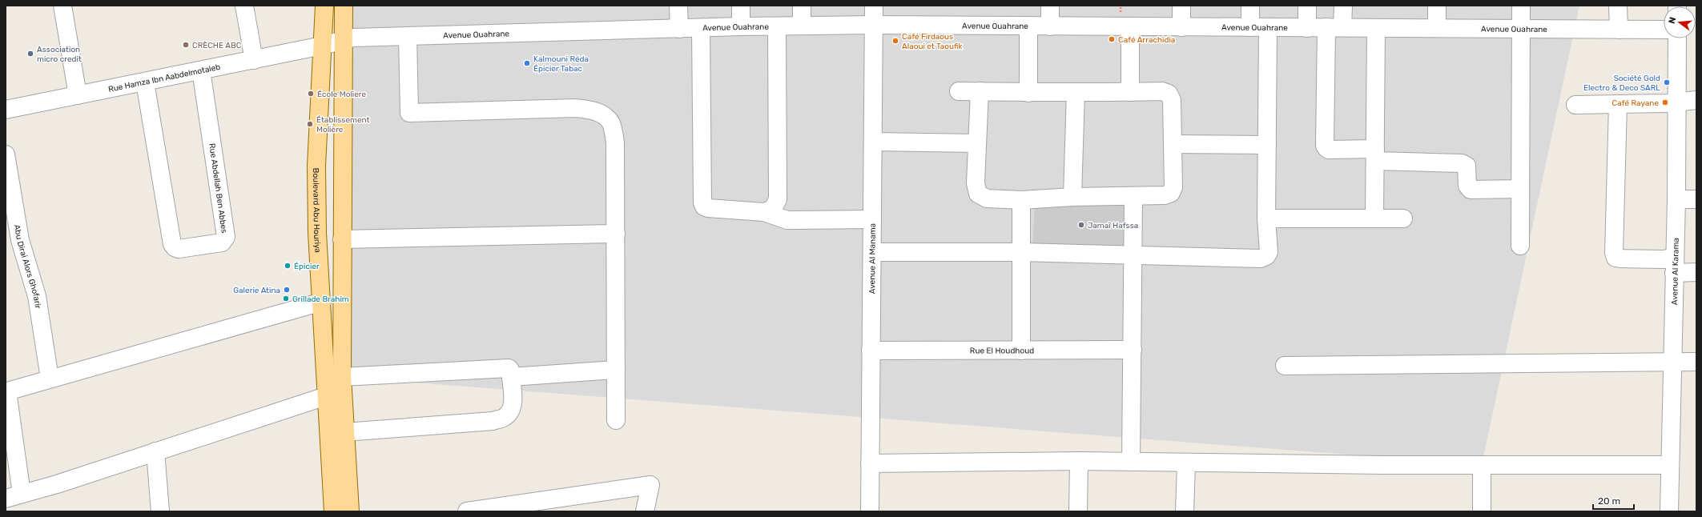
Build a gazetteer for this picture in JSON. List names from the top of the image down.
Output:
{
  "streets": {
    "main road": ["Boulevard Abu Houriya"],
    "street": [
      "Avenue Ouahrane",
      "Rue Hamza Ibn Aabdelmotaleb",
      "Rue Abdellah Ben Abbes",
      "Avenue Al Manama",
      "Abu Dirai Alors Ghofarir",
      "Avenue Al Karama",
      "Rue El Houdhoud"
    ]
  },
  "crossings": [
    ["Avenue Ouahrane", "Rue Hamza Ibn Aabdelmotaleb"],
    ["Avenue Ouahrane", "Boulevard Abu Houriya"],
    ["Avenue Ouahrane", "Avenue Al Manama"],
    ["Rue Hamza Ibn Aabdelmotaleb", "Rue Abdellah Ben Abbes"],
    ["Rue Hamza Ibn Aabdelmotaleb", "Boulevard Abu Houriya"],
    ["Avenue Al Manama", "Rue El Houdhoud"]
  ],
  "places": [
    "Café Arrachidia",
    "Café Firdaous Alaoui et Taoufik",
    "CRÈCHE ABC",
    "Association micro credit",
    "Kalmouni Réda Épicier Tabac",
    "Société Gold Electro & Deco SARL",
    "École Moliere",
    "Café Rayane",
    "Établissement Molière",
    "Jamaï Hafssa",
    "Épicier",
    "Galerie Atina",
    "Grillade Brahim"
  ],
  "scale_bar": "20 m",
  "north": "left"
}
